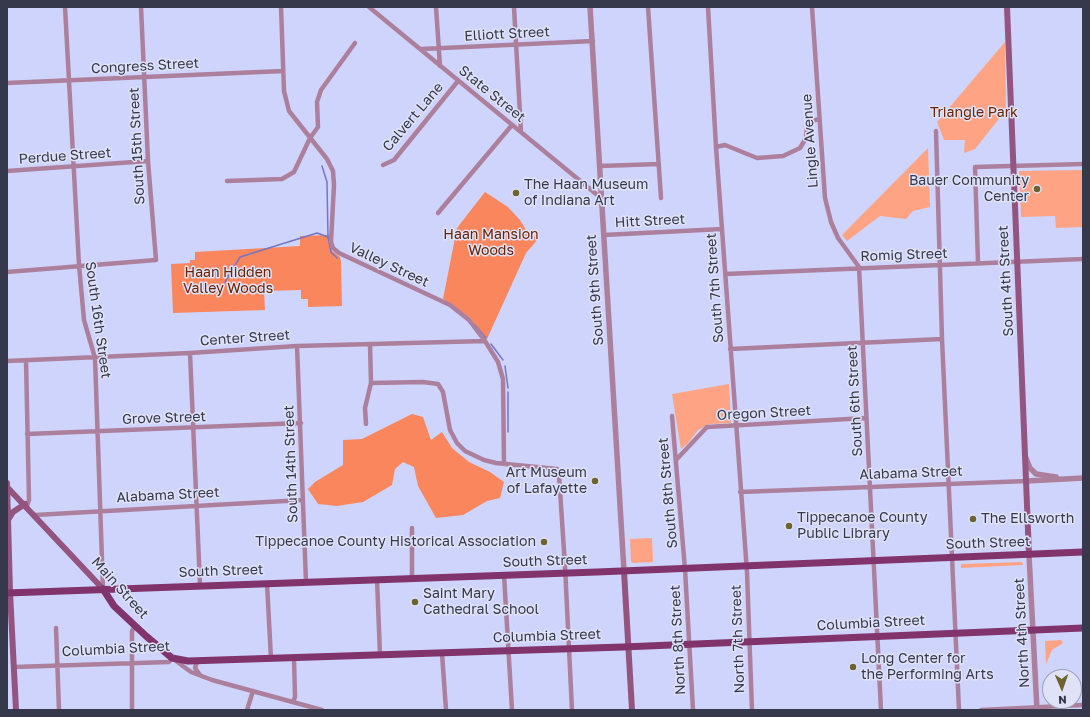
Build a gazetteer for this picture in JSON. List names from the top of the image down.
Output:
{
  "streets": {
    "main road": [
      "South 4th Street",
      "South Street",
      "Main Street",
      "Columbia Street"
    ],
    "street": [
      "Elliott Street",
      "Congress Street",
      "State Street",
      "Calvert Lane",
      "Lingle Avenue",
      "South 15th Street",
      "Perdue Street",
      "Hitt Street",
      "Romig Street",
      "Valley Street",
      "South 7th Street",
      "South 9th Street",
      "South 16th Street",
      "Center Street",
      "South 6th Street",
      "Oregon Street",
      "Grove Street",
      "South 14th Street",
      "Alabama Street",
      "South 8th Street",
      "North 4th Street",
      "North 7th Street",
      "North 8th Street"
    ]
  },
  "crossings": [
    ["Elliott Street", "State Street"],
    ["Elliott Street", "South 9th Street"],
    ["Congress Street", "South 15th Street"],
    ["Congress Street", "Valley Street"],
    ["Congress Street", "South 16th Street"],
    ["State Street", "Calvert Lane"],
    ["State Street", "South 9th Street"],
    ["Lingle Avenue", "Romig Street"],
    ["Lingle Avenue", "South 6th Street"],
    ["South 15th Street", "Perdue Street"],
    ["South 15th Street", "South 16th Street"],
    ["Perdue Street", "South 16th Street"],
    ["Hitt Street", "South 7th Street"],
    ["Hitt Street", "South 9th Street"],
    ["Romig Street", "South 4th Street"],
    ["Romig Street", "South 7th Street"],
    ["Romig Street", "South 6th Street"],
    ["Valley Street", "Center Street"],
    ["South 4th Street", "Alabama Street"],
    ["South 4th Street", "South Street"],
    ["South 4th Street", "North 4th Street"],
    ["South 7th Street", "Oregon Street"],
    ["South 7th Street", "Alabama Street"],
    ["South 7th Street", "South Street"],
    ["South 7th Street", "North 7th Street"],
    ["South 9th Street", "South Street"],
    ["South 16th Street", "Center Street"],
    ["South 16th Street", "Grove Street"],
    ["South 16th Street", "Alabama Street"],
    ["South 16th Street", "South Street"],
    ["South 16th Street", "Main Street"],
    ["Center Street", "South 14th Street"],
    ["South 6th Street", "Oregon Street"],
    ["South 6th Street", "Alabama Street"],
    ["South 6th Street", "South Street"],
    ["South 6th Street", "Columbia Street"],
    ["Oregon Street", "South 8th Street"],
    ["Grove Street", "South 14th Street"],
    ["South 14th Street", "Alabama Street"],
    ["South 14th Street", "South Street"],
    ["Alabama Street", "Main Street"],
    ["South 8th Street", "South Street"],
    ["South 8th Street", "North 8th Street"],
    ["South Street", "Main Street"],
    ["South Street", "North 4th Street"],
    ["South Street", "North 7th Street"],
    ["South Street", "North 8th Street"],
    ["Main Street", "Columbia Street"],
    ["Columbia Street", "North 4th Street"],
    ["Columbia Street", "North 7th Street"],
    ["Columbia Street", "North 8th Street"]
  ],
  "parks": ["Triangle Park", "Haan Mansion Woods", "Haan Hidden Valley Woods"],
  "places": [
    "Bauer Community Center",
    "The Haan Museum of Indiana Art",
    "Art Museum of Lafayette",
    "The Ellsworth",
    "Tippecanoe County Public Library",
    "Tippecanoe County Historical Association",
    "Saint Mary Cathedral School",
    "Long Center for the Performing Arts"
  ],
  "north": "bottom"
}
